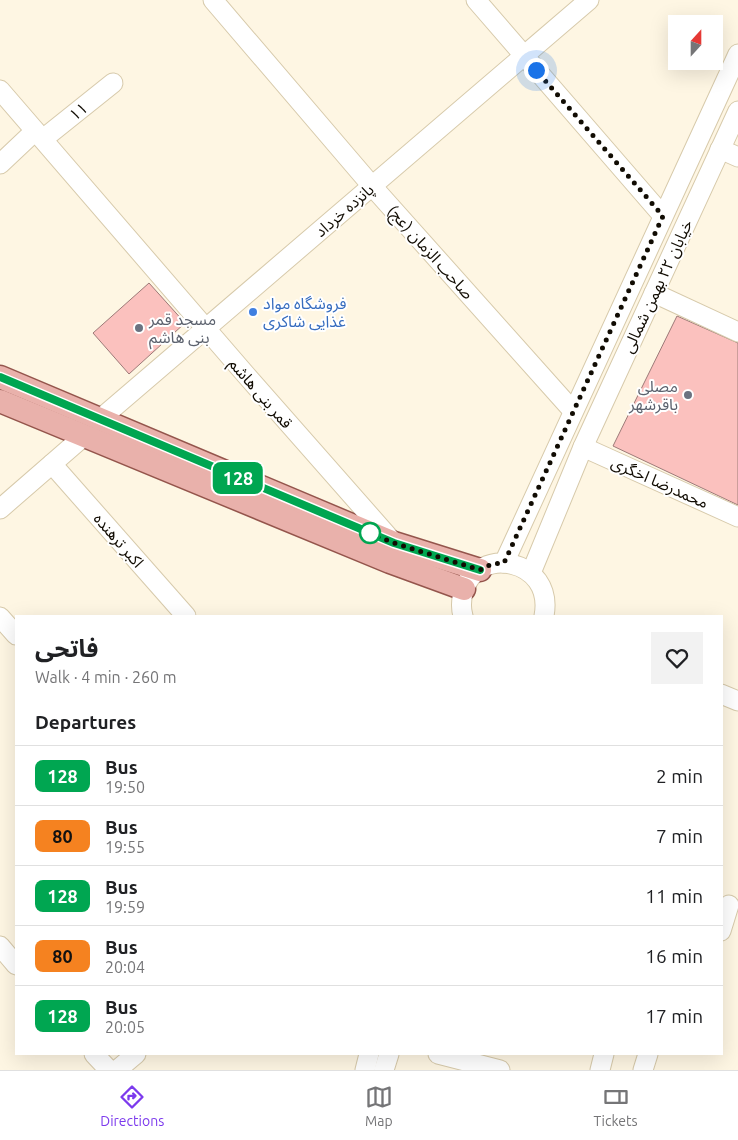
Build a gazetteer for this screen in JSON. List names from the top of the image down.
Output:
{
  "streets": {
    "street": [
      "۱۱",
      "پانزده خرداد",
      "صاحب الزمان (عج)",
      "خیابان ۲۲ بهمن شمالی",
      "قمر بنی هاشم",
      "محمدرضا اخگری",
      "اکبر ترهنده"
    ]
  },
  "crossings": [
    ["۱۱", "قمر بنی هاشم"],
    ["پانزده خرداد", "صاحب الزمان (عج)"],
    ["پانزده خرداد", "قمر بنی هاشم"],
    ["پانزده خرداد", "اکبر ترهنده"],
    ["صاحب الزمان (عج)", "خیابان ۲۲ بهمن شمالی"],
    ["خیابان ۲۲ بهمن شمالی", "محمدرضا اخگری"]
  ],
  "places": ["فروشگاه مواد غذایی شاکری", "مسجد قمر بنی هاشم", "مصلی باقرشهر"],
  "lines": ["bus line 128"],
  "north": "top",
  "page": {
    "on_map": "128",
    "heading": [
      ["فاتحی", "Walk · 4 min · 260 m"],
      "Departures"
    ],
    "list": [
      {
        "mark": "128",
        "name": "Bus",
        "note": "19:50",
        "value": "2 min"
      },
      {
        "mark": "80",
        "name": "Bus",
        "note": "19:55",
        "value": "7 min"
      },
      {
        "mark": "128",
        "name": "Bus",
        "note": "19:59",
        "value": "11 min"
      },
      {
        "mark": "80",
        "name": "Bus",
        "note": "20:04",
        "value": "16 min"
      },
      {
        "mark": "128",
        "name": "Bus",
        "note": "20:05",
        "value": "17 min"
      }
    ],
    "tabs": ["Directions", "Map", "Tickets"]
  }
}
